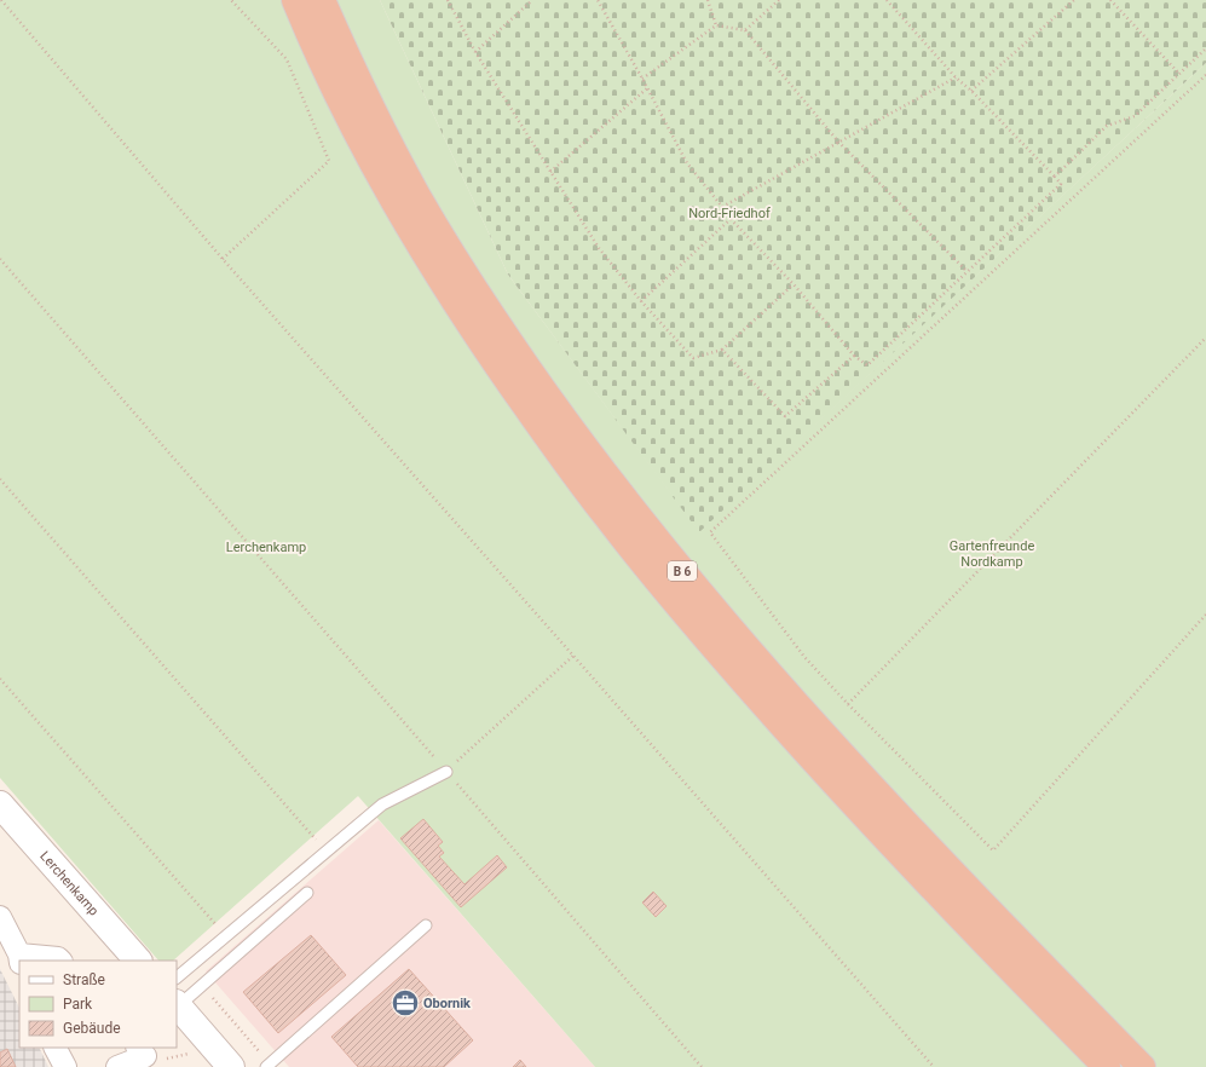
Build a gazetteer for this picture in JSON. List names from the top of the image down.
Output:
{
  "streets": {
    "highway": ["B 6"],
    "street": ["Lerchenkamp"]
  },
  "parks": ["Nord-Friedhof", "Gartenfreunde Nordkamp", "Lerchenkamp"],
  "places": {
    "office": ["Obornik"]
  },
  "legend": ["Straße", "Park", "Gebäude"]
}
